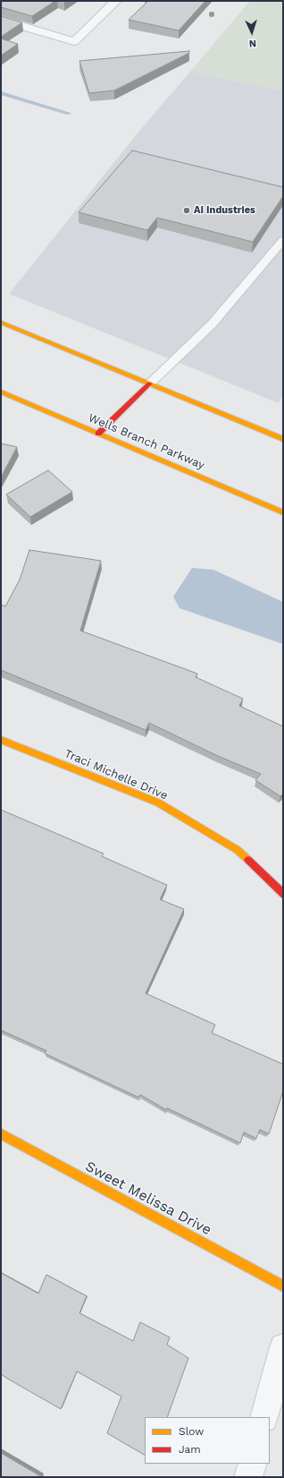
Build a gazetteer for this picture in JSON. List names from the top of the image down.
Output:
{
  "streets": {
    "main road": ["Wells Branch Parkway", "Traci Michelle Drive", "Sweet Melissa Drive"]
  },
  "places": ["AI Industries"],
  "legend": ["Slow", "Jam"],
  "north": "bottom"
}
